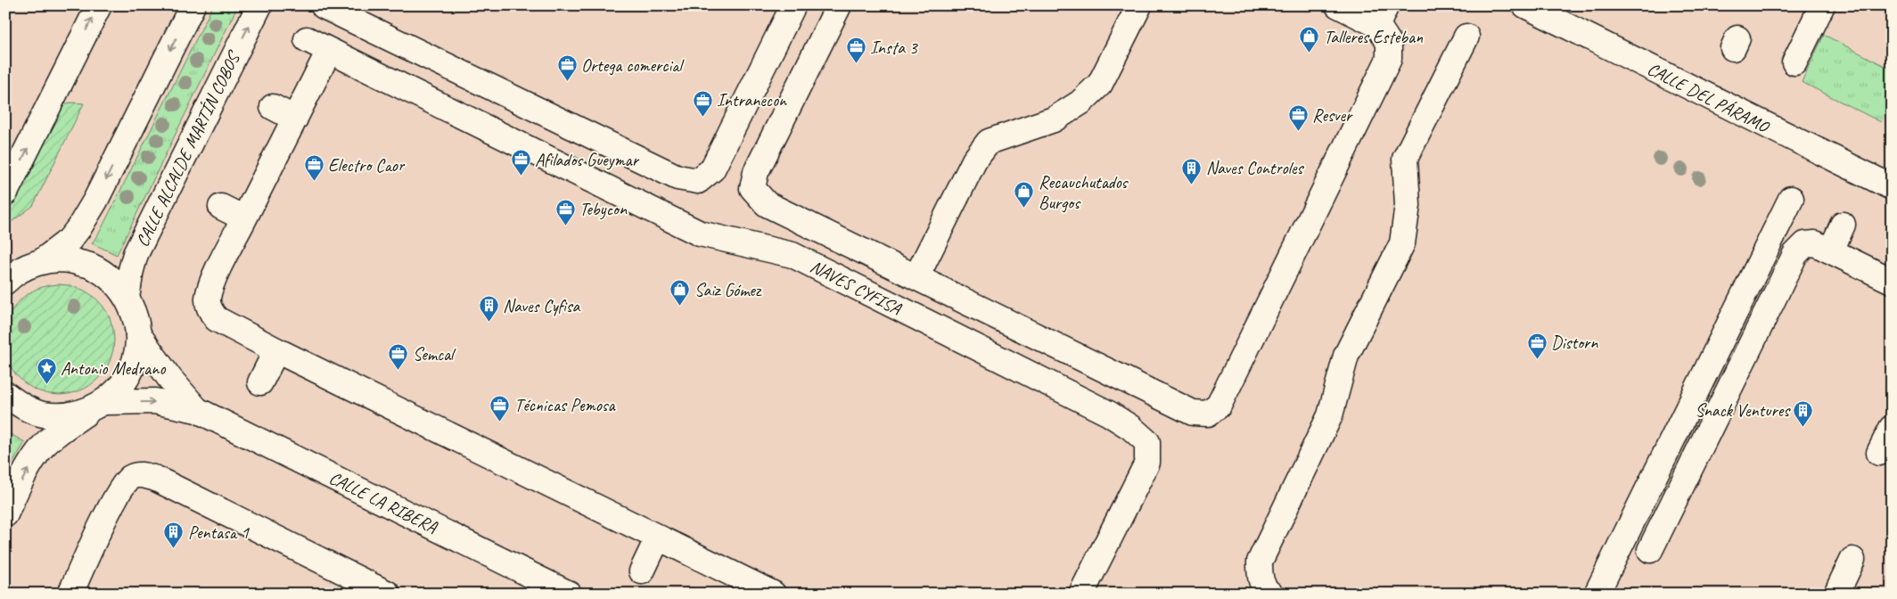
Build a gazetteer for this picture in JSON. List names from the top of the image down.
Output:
{
  "streets": {
    "main road": [
      "CALLE DEL PÁRAMO",
      "CALLE ALCALDE MARTÍN COBOS",
      "NAVES CYFISA",
      "CALLE LA RIBERA"
    ]
  },
  "places": {
    "shop": ["Talleres Esteban", "Recauchutados Burgos", "Saiz Gómez"],
    "office": [
      "Insta 3",
      "Ortega comercial",
      "Intranecon",
      "Resver",
      "Afilados Gueymar",
      "Electro Caor",
      "Tebycon",
      "Distorn",
      "Semcal",
      "Técnicas Pemosa"
    ],
    "building": [
      "Naves Controles",
      "Naves Cyfisa",
      "Snack Ventures",
      "Pentasa 1"
    ],
    "place": ["Antonio Medrano"]
  }
}
